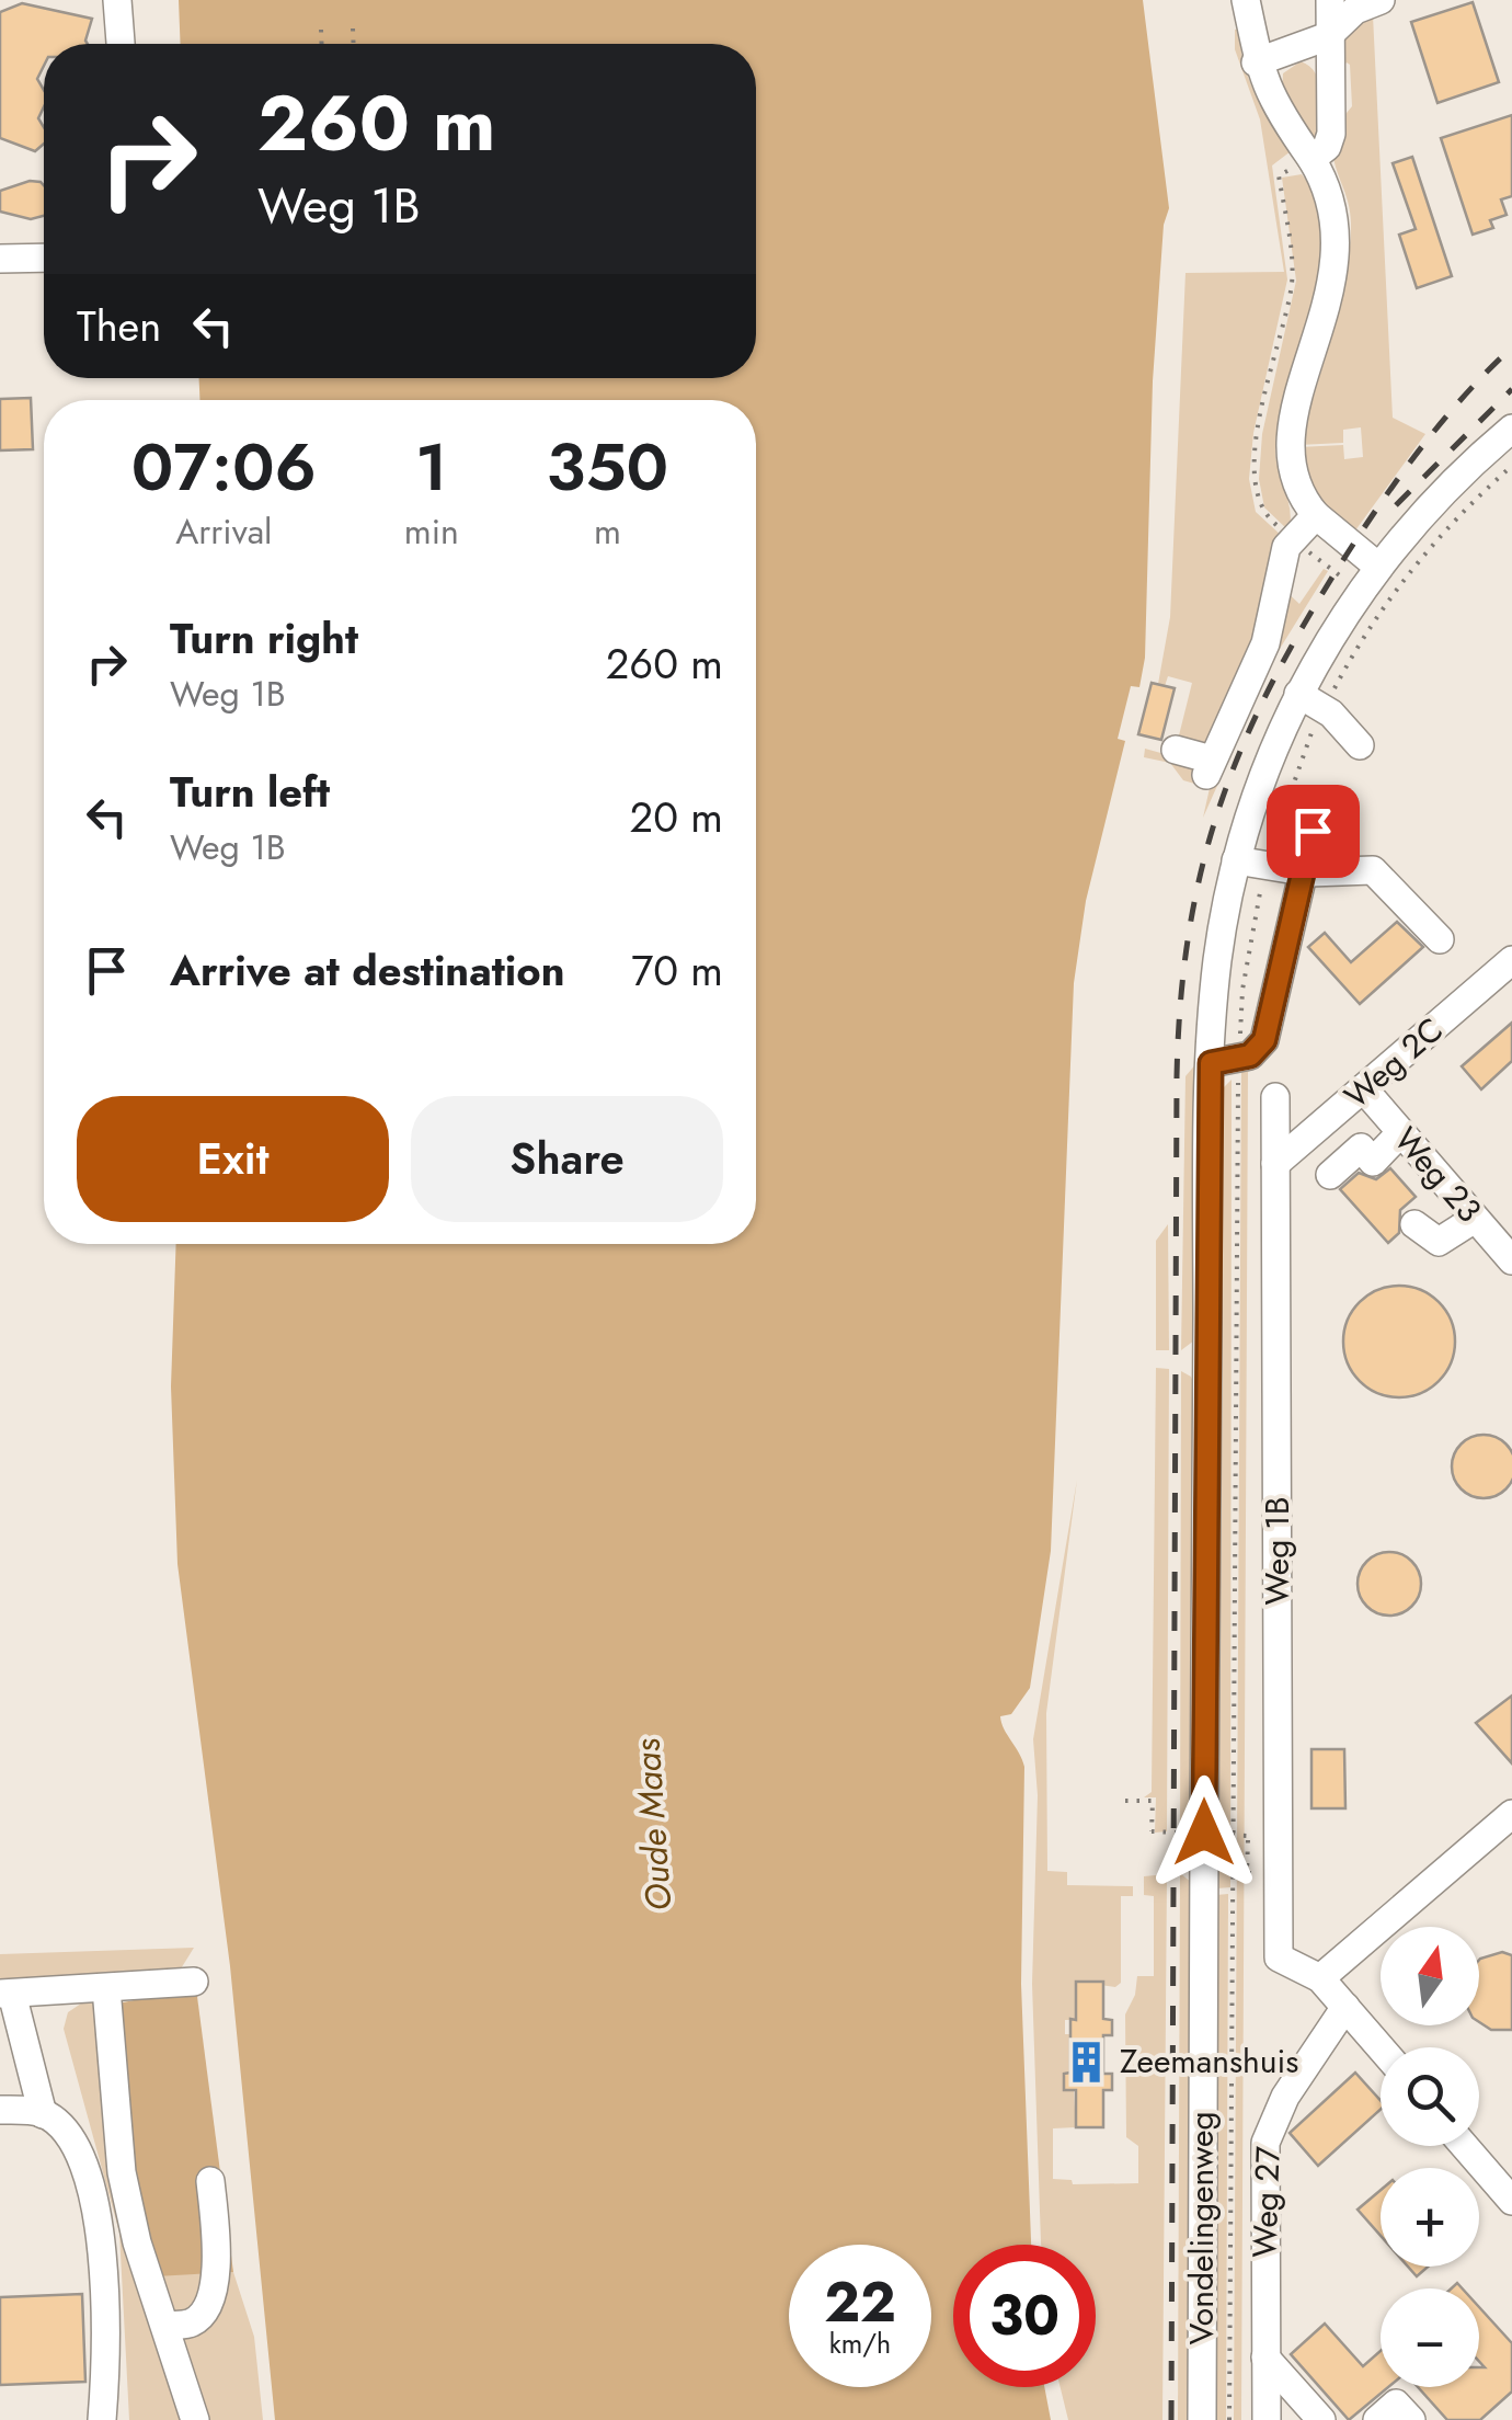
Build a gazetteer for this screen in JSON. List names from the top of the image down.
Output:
{
  "streets": {
    "street": [
      "Weg 2C",
      "Weg 23",
      "Weg 1B",
      "Weg 27",
      "Vondelingenweg"
    ]
  },
  "crossings": [
    ["Weg 2C", "Weg 23"],
    ["Weg 2C", "Weg 1B"]
  ],
  "water": ["Oude Maas"],
  "places": {
    "building": ["Zeemanshuis"]
  },
  "north": "top",
  "page": {
    "turn": ["260 m", "Weg 1B"],
    "then": "Then",
    "eta": [
      "07:06",
      "Arrival",
      "1",
      "min",
      "350",
      "m"
    ],
    "list": [
      {
        "name": "Turn right",
        "note": "Weg 1B",
        "value": "260 m"
      },
      {
        "name": "Turn left",
        "note": "Weg 1B",
        "value": "20 m"
      },
      {
        "name": "Arrive at destination",
        "value": "70 m"
      }
    ],
    "buttons": ["Exit", "Share"],
    "map_buttons": ["+", "−"],
    "speed": "22 km/h",
    "limit": "30"
  }
}
